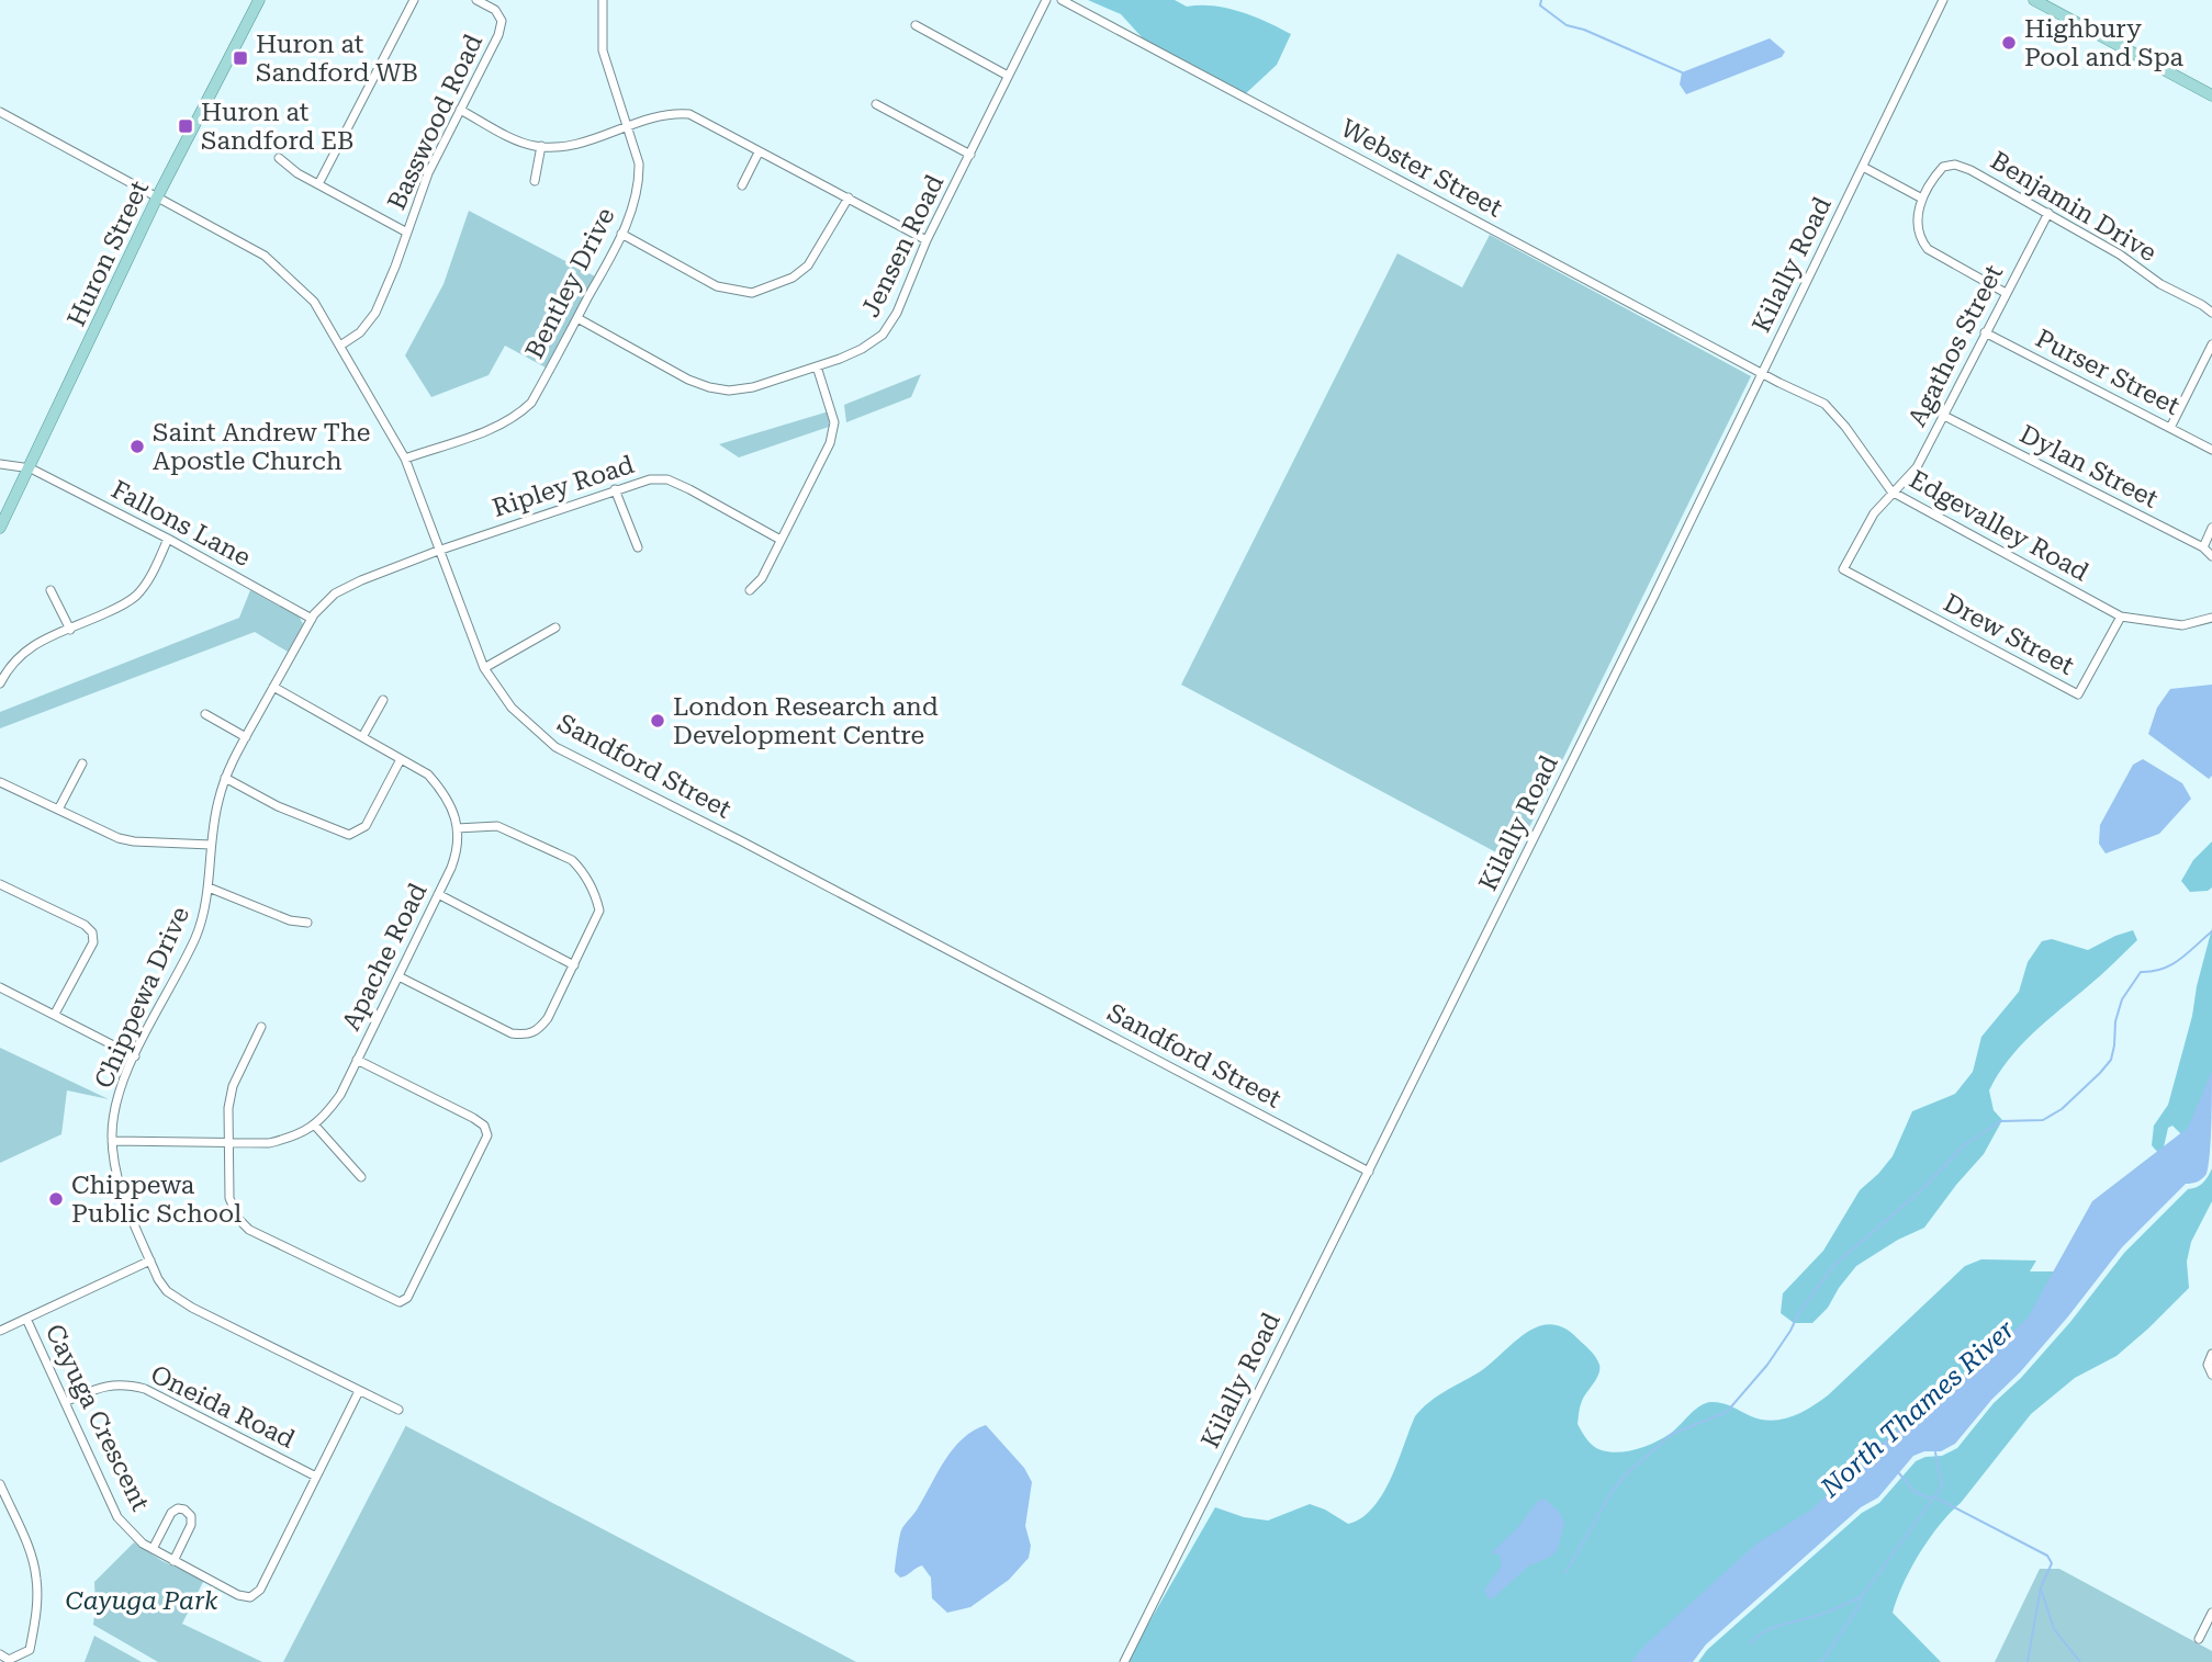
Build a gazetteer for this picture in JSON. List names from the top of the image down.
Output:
{
  "streets": {
    "main road": ["Huron Street"],
    "street": [
      "Basswood Road",
      "Webster Street",
      "Benjamin Drive",
      "Jensen Road",
      "Kilally Road",
      "Bentley Drive",
      "Agathos Street",
      "Purser Street",
      "Dylan Street",
      "Ripley Road",
      "Fallons Lane",
      "Edgevalley Road",
      "Drew Street",
      "Sandford Street",
      "Apache Road",
      "Chippewa Drive",
      "Oneida Road",
      "Cayuga Crescent"
    ]
  },
  "crossings": [
    ["Basswood Road", "Sandford Street"],
    ["Webster Street", "Kilally Road"],
    ["Webster Street", "Edgevalley Road"],
    ["Benjamin Drive", "Agathos Street"],
    ["Jensen Road", "Bentley Drive"],
    ["Huron Street", "Fallons Lane"],
    ["Huron Street", "Sandford Street"],
    ["Kilally Road", "Edgevalley Road"],
    ["Kilally Road", "Sandford Street"],
    ["Bentley Drive", "Sandford Street"],
    ["Agathos Street", "Purser Street"],
    ["Agathos Street", "Dylan Street"],
    ["Agathos Street", "Edgevalley Road"],
    ["Agathos Street", "Drew Street"],
    ["Ripley Road", "Sandford Street"],
    ["Ripley Road", "Chippewa Drive"],
    ["Fallons Lane", "Chippewa Drive"],
    ["Edgevalley Road", "Drew Street"],
    ["Sandford Street", "Chippewa Drive"],
    ["Apache Road", "Chippewa Drive"],
    ["Chippewa Drive", "Cayuga Crescent"],
    ["Oneida Road", "Cayuga Crescent"]
  ],
  "water": ["North Thames River"],
  "parks": ["Cayuga Park"],
  "places": {
    "other": [
      "Highbury Pool and Spa",
      "Saint Andrew The Apostle Church",
      "London Research and Development Centre",
      "Chippewa Public School"
    ],
    "transit": ["Huron at Sandford WB", "Huron at Sandford EB"]
  }
}
